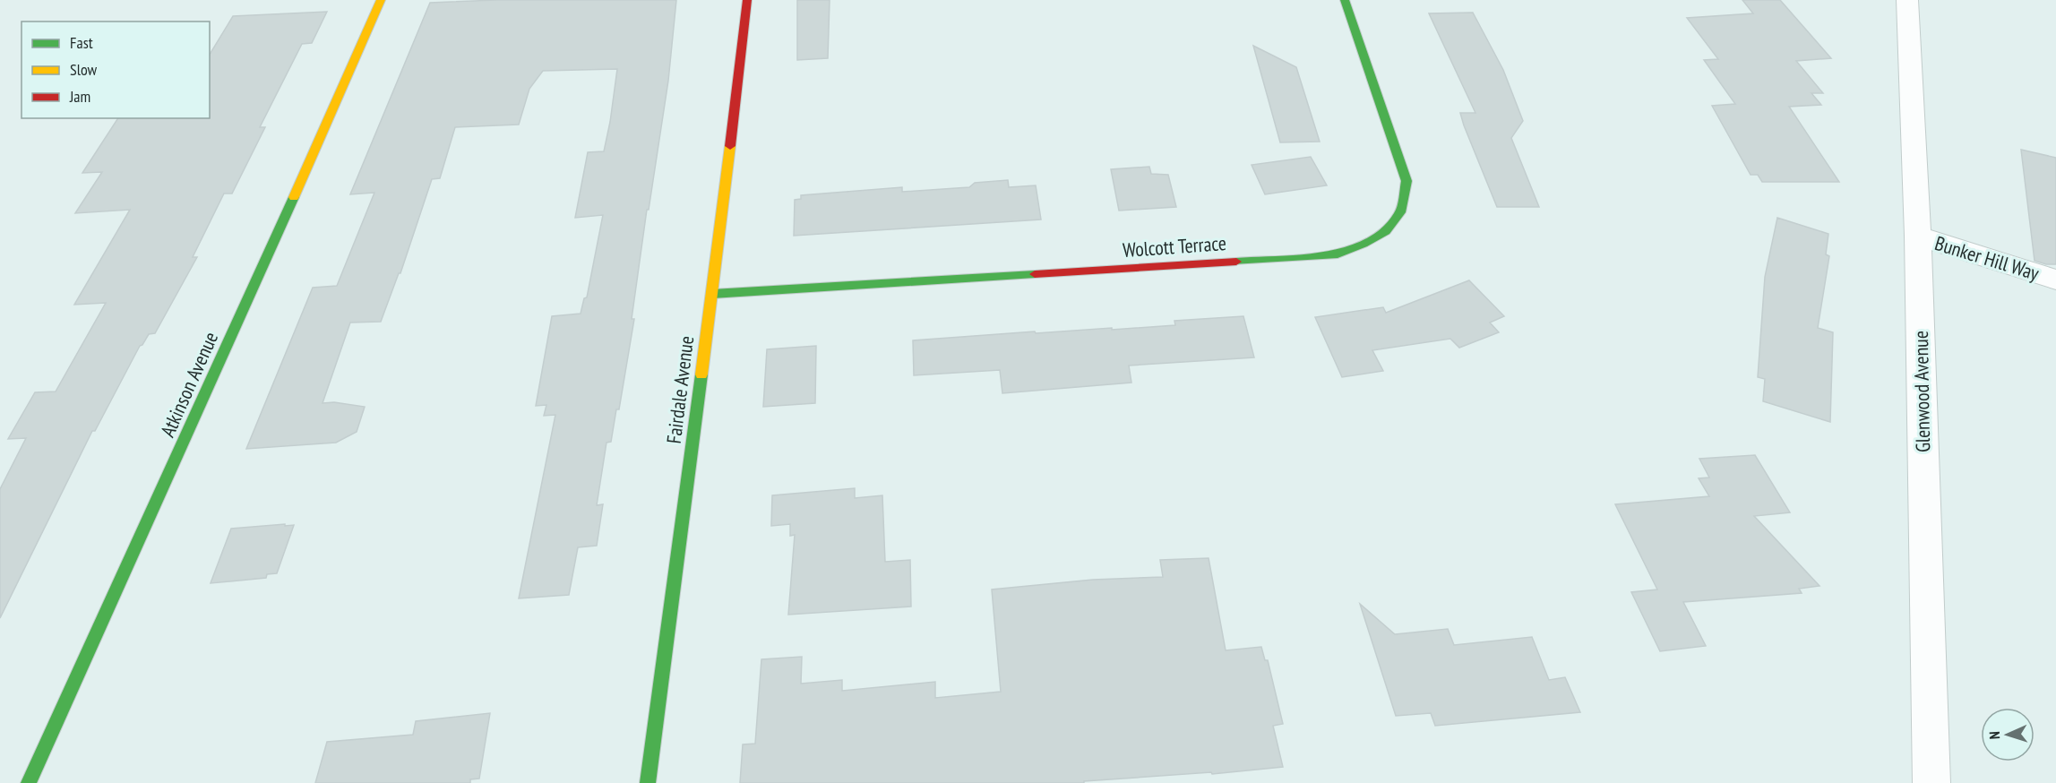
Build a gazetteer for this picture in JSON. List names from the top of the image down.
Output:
{
  "streets": {
    "street": [
      "Wolcott Terrace",
      "Bunker Hill Way",
      "Atkinson Avenue",
      "Fairdale Avenue",
      "Glenwood Avenue"
    ]
  },
  "crossings": [
    ["Wolcott Terrace", "Fairdale Avenue"],
    ["Bunker Hill Way", "Glenwood Avenue"]
  ],
  "legend": ["Fast", "Slow", "Jam"],
  "north": "left"
}
